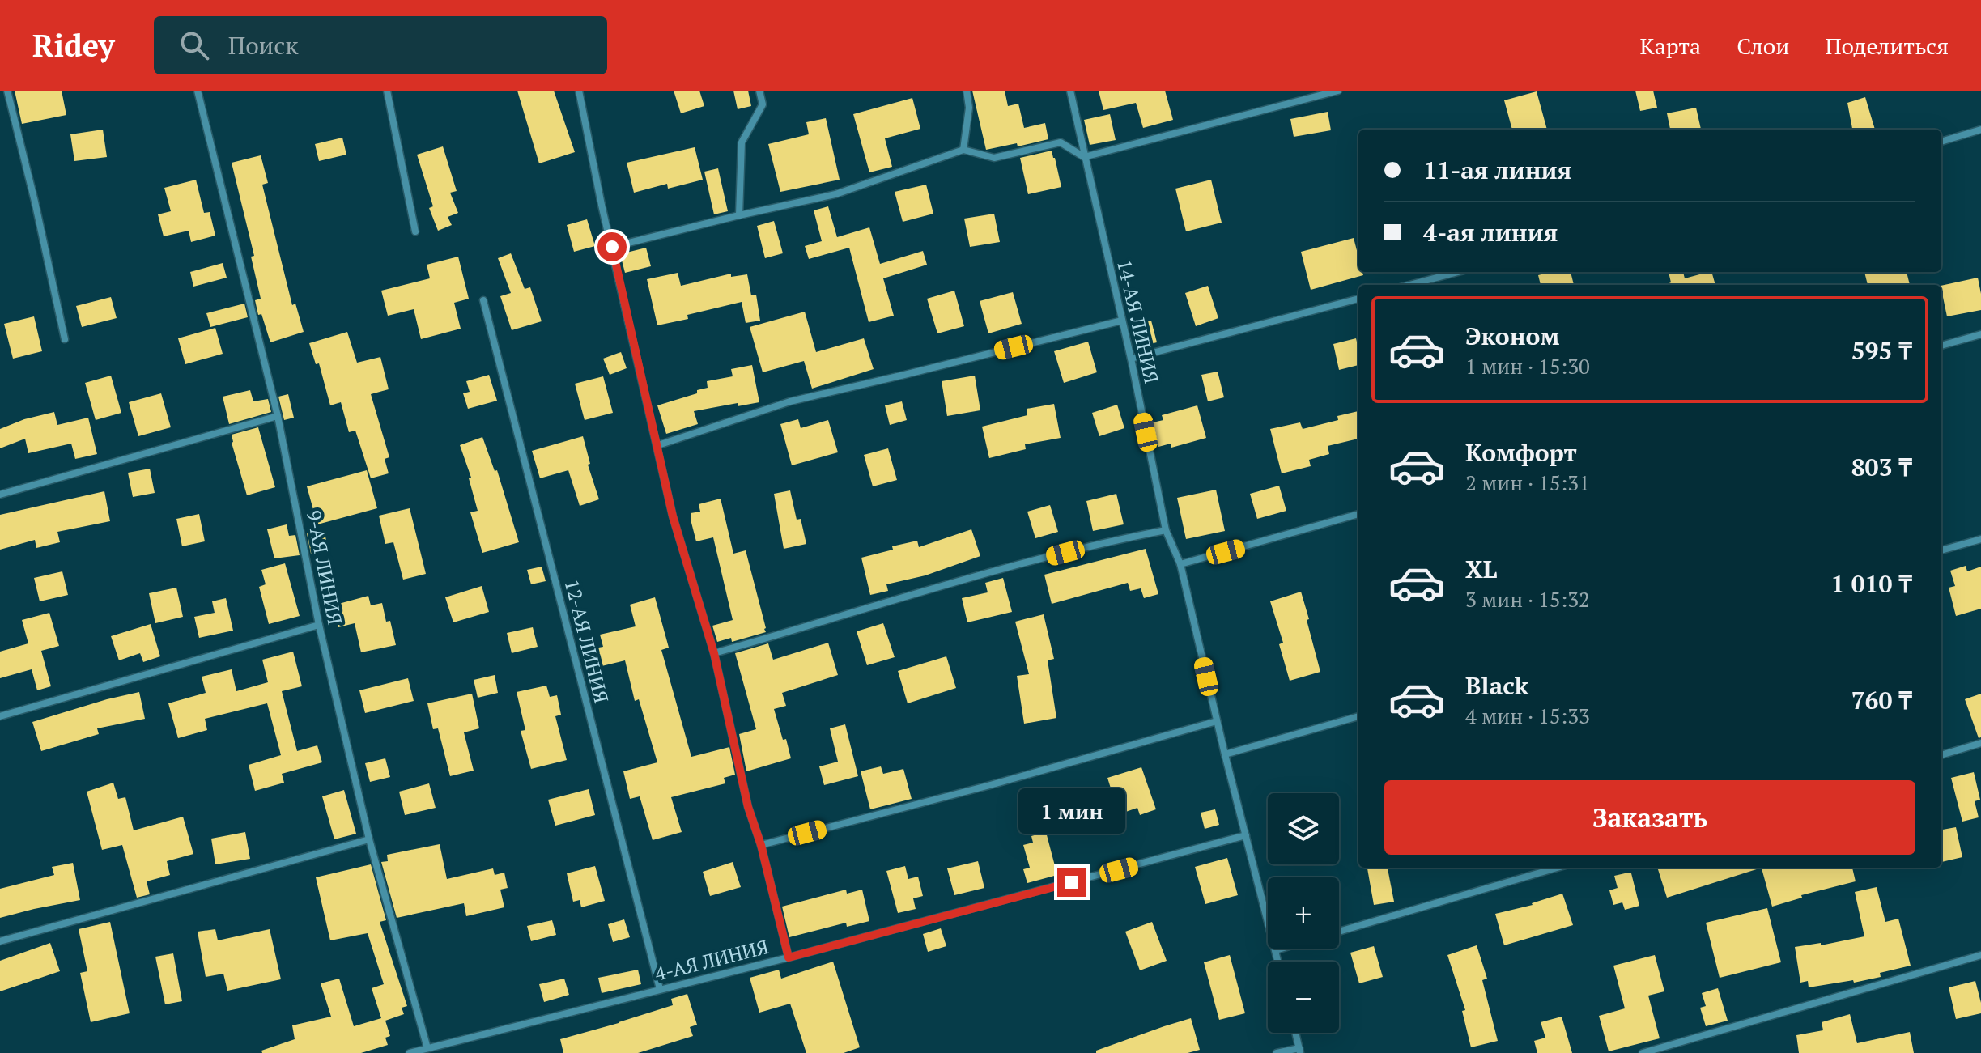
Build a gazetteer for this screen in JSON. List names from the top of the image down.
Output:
{
  "streets": {
    "street": [
      "14-АЯ ЛИНИЯ",
      "9-АЯ ЛИНИЯ",
      "12-АЯ ЛИНИЯ",
      "4-АЯ ЛИНИЯ"
    ]
  },
  "crossings": [
    ["14-АЯ ЛИНИЯ", "4-АЯ ЛИНИЯ"],
    ["9-АЯ ЛИНИЯ", "4-АЯ ЛИНИЯ"],
    ["12-АЯ ЛИНИЯ", "4-АЯ ЛИНИЯ"]
  ],
  "page": {
    "header": "Ridey",
    "search": "Поиск",
    "nav": ["Карта", "Слои", "Поделиться"],
    "banner": ["11-ая линия", "4-ая линия"],
    "list": [
      {
        "name": "Эконом",
        "note": "1 мин · 15:30",
        "value": "595 ₸"
      },
      {
        "name": "Комфорт",
        "note": "2 мин · 15:31",
        "value": "803 ₸"
      },
      {
        "name": "XL",
        "note": "3 мин · 15:32",
        "value": "1 010 ₸"
      },
      {
        "name": "Black",
        "note": "4 мин · 15:33",
        "value": "760 ₸"
      }
    ],
    "buttons": "Заказать",
    "bubble": "1 мин",
    "map_buttons": ["+", "−"]
  }
}
